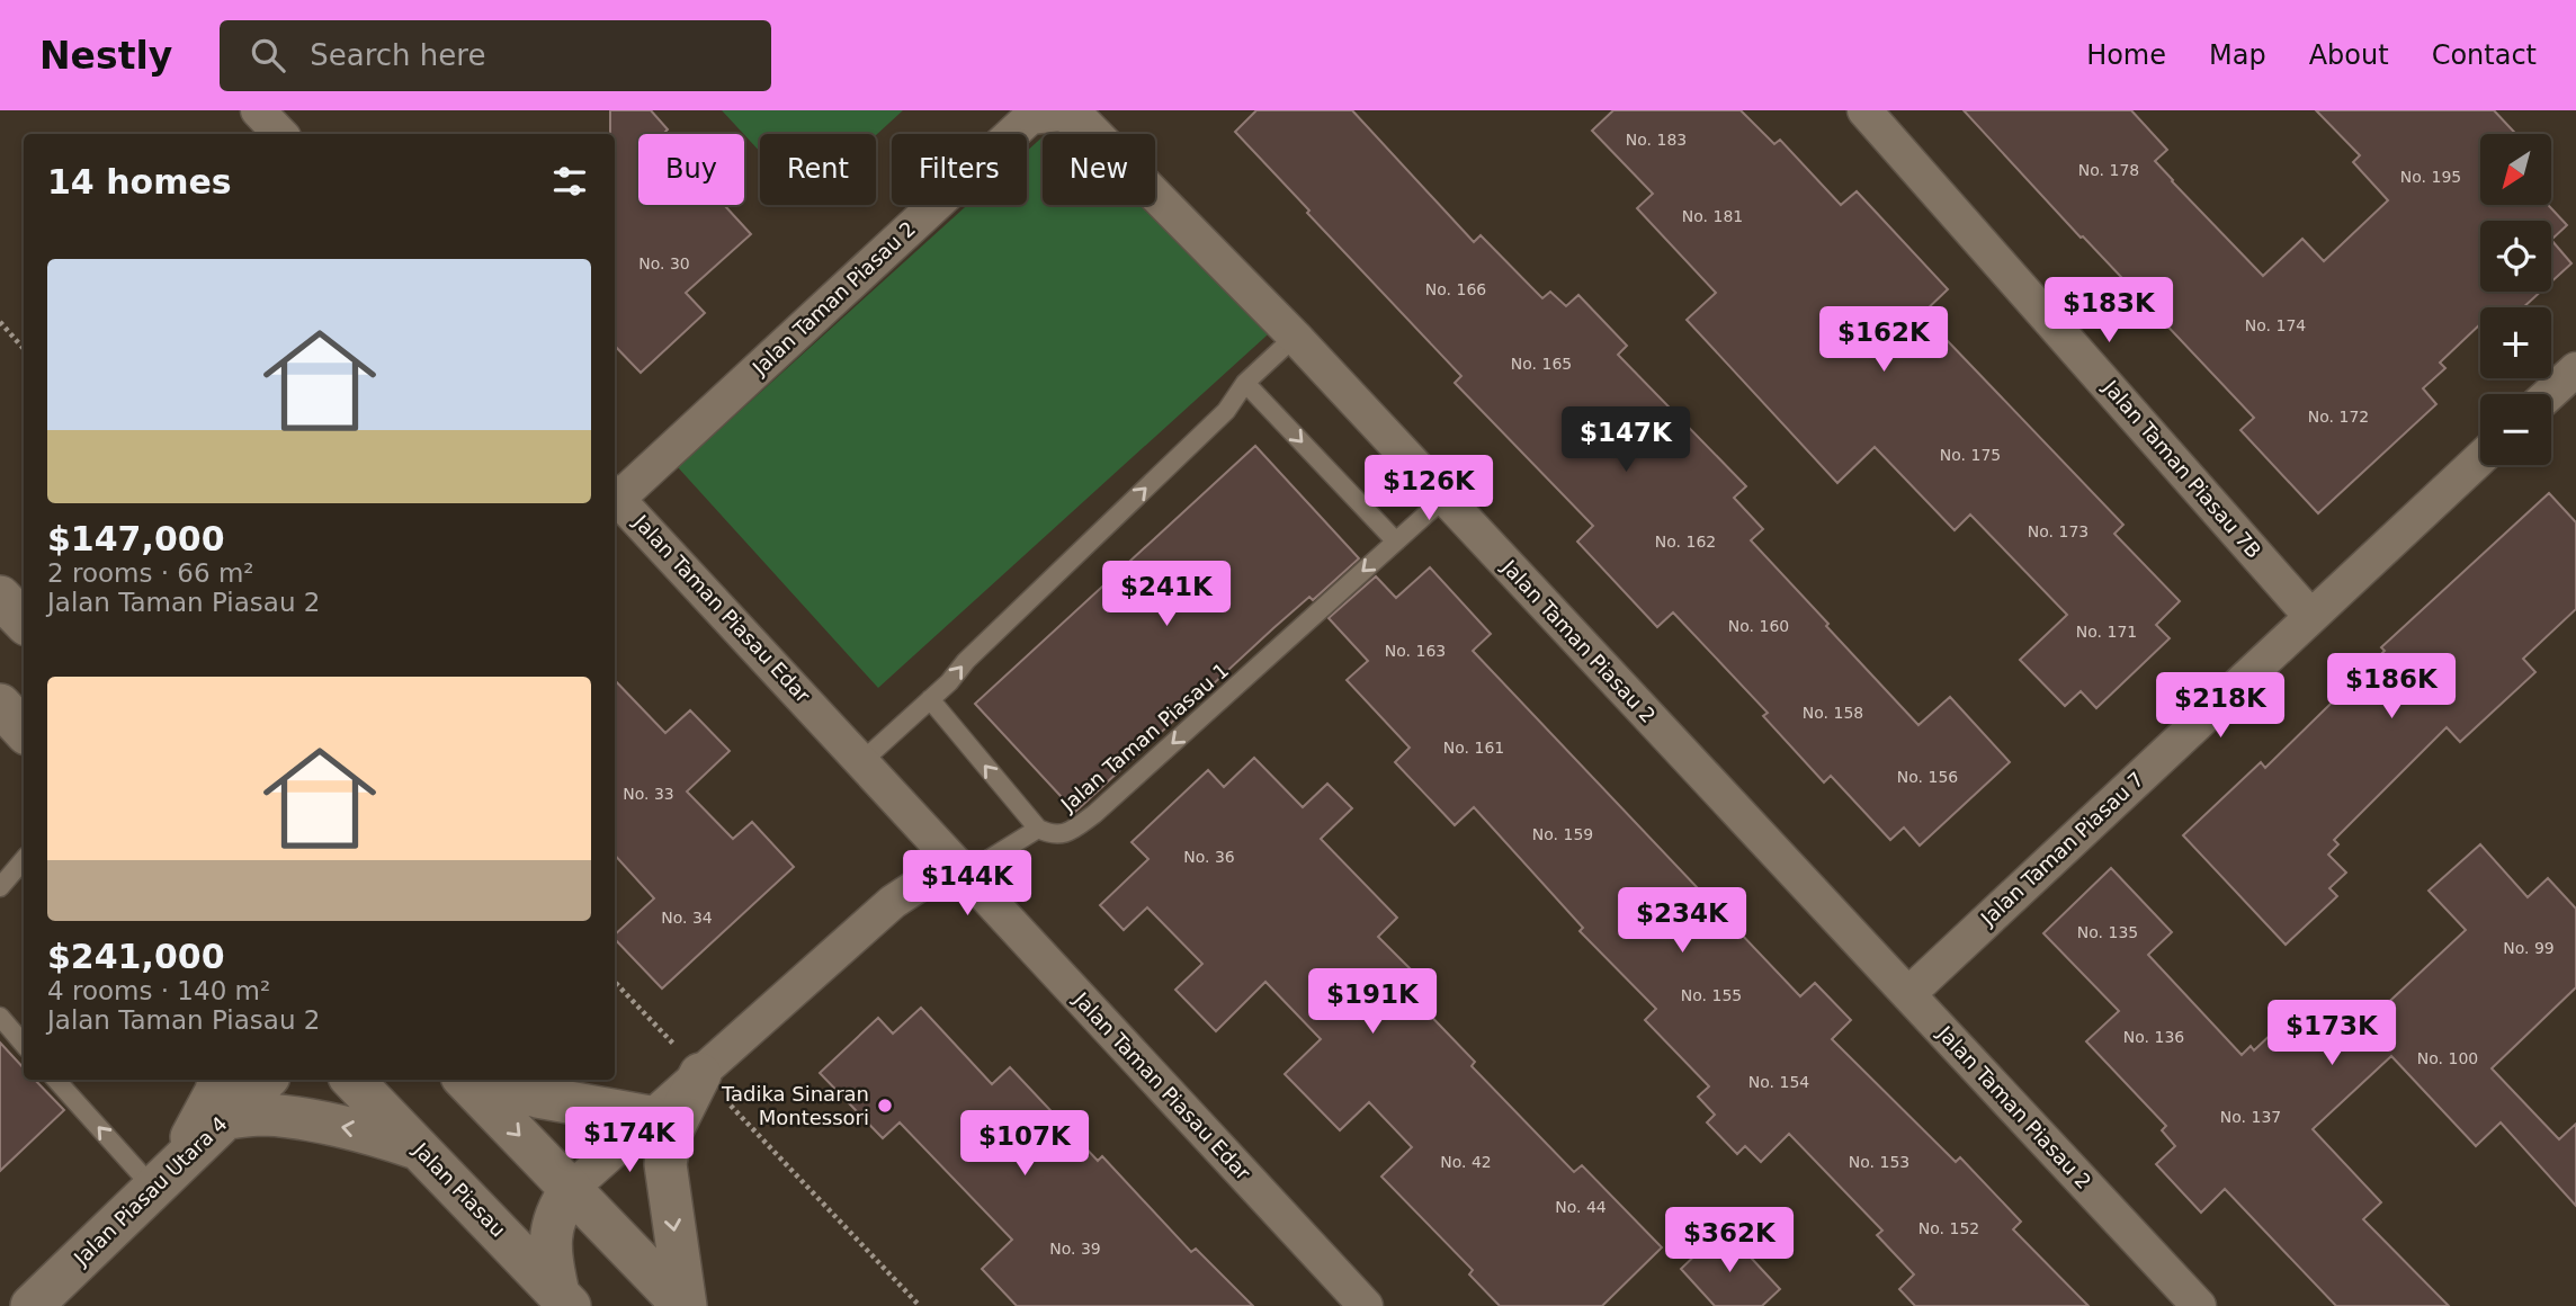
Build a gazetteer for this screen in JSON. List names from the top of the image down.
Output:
{
  "streets": {
    "street": [
      "Jalan Taman Piasau 2",
      "Jalan Taman Piasau 7B",
      "Jalan Taman Piasau Edar",
      "Jalan Taman Piasau 7",
      "Jalan Piasau",
      "Jalan Piasau Utara 4"
    ],
    "lane": ["Jalan Taman Piasau 1"]
  },
  "crossings": [
    ["Jalan Taman Piasau 2", "Jalan Taman Piasau Edar"],
    ["Jalan Taman Piasau 2", "Jalan Taman Piasau 1"],
    ["Jalan Taman Piasau 2", "Jalan Taman Piasau 7"],
    ["Jalan Taman Piasau 7B", "Jalan Taman Piasau 7"]
  ],
  "one_way": ["Jalan Taman Piasau 1"],
  "places": ["Tadika Sinaran Montessori"],
  "house_numbers": [
    "No. 183",
    "No. 178",
    "No. 195",
    "No. 181",
    "No. 30",
    "No. 166",
    "No. 174",
    "No. 165",
    "No. 172",
    "No. 175",
    "No. 173",
    "No. 162",
    "No. 160",
    "No. 171",
    "No. 163",
    "No. 158",
    "No. 161",
    "No. 156",
    "No. 33",
    "No. 159",
    "No. 36",
    "No. 34",
    "No. 135",
    "No. 99",
    "No. 155",
    "No. 136",
    "No. 100",
    "No. 154",
    "No. 137",
    "No. 42",
    "No. 153",
    "No. 44",
    "No. 152",
    "No. 39"
  ],
  "north": "bottom left",
  "page": {
    "header": "Nestly",
    "search": "Search here",
    "nav": [
      "Home",
      "Map",
      "About",
      "Contact"
    ],
    "map_buttons": ["+", "−"],
    "chip": [
      "Buy",
      "Rent",
      "Filters",
      "New"
    ],
    "heading": "14 homes",
    "list": [
      {
        "name": "$147,000",
        "note": "2 rooms · 66 m² · Jalan Taman Piasau 2"
      },
      {
        "name": "$241,000",
        "note": "4 rooms · 140 m² · Jalan Taman Piasau 2"
      }
    ],
    "price": [
      "$183K",
      "$162K",
      "$147K",
      "$126K",
      "$241K",
      "$186K",
      "$218K",
      "$144K",
      "$234K",
      "$191K",
      "$173K",
      "$174K",
      "$107K",
      "$362K"
    ]
  }
}
